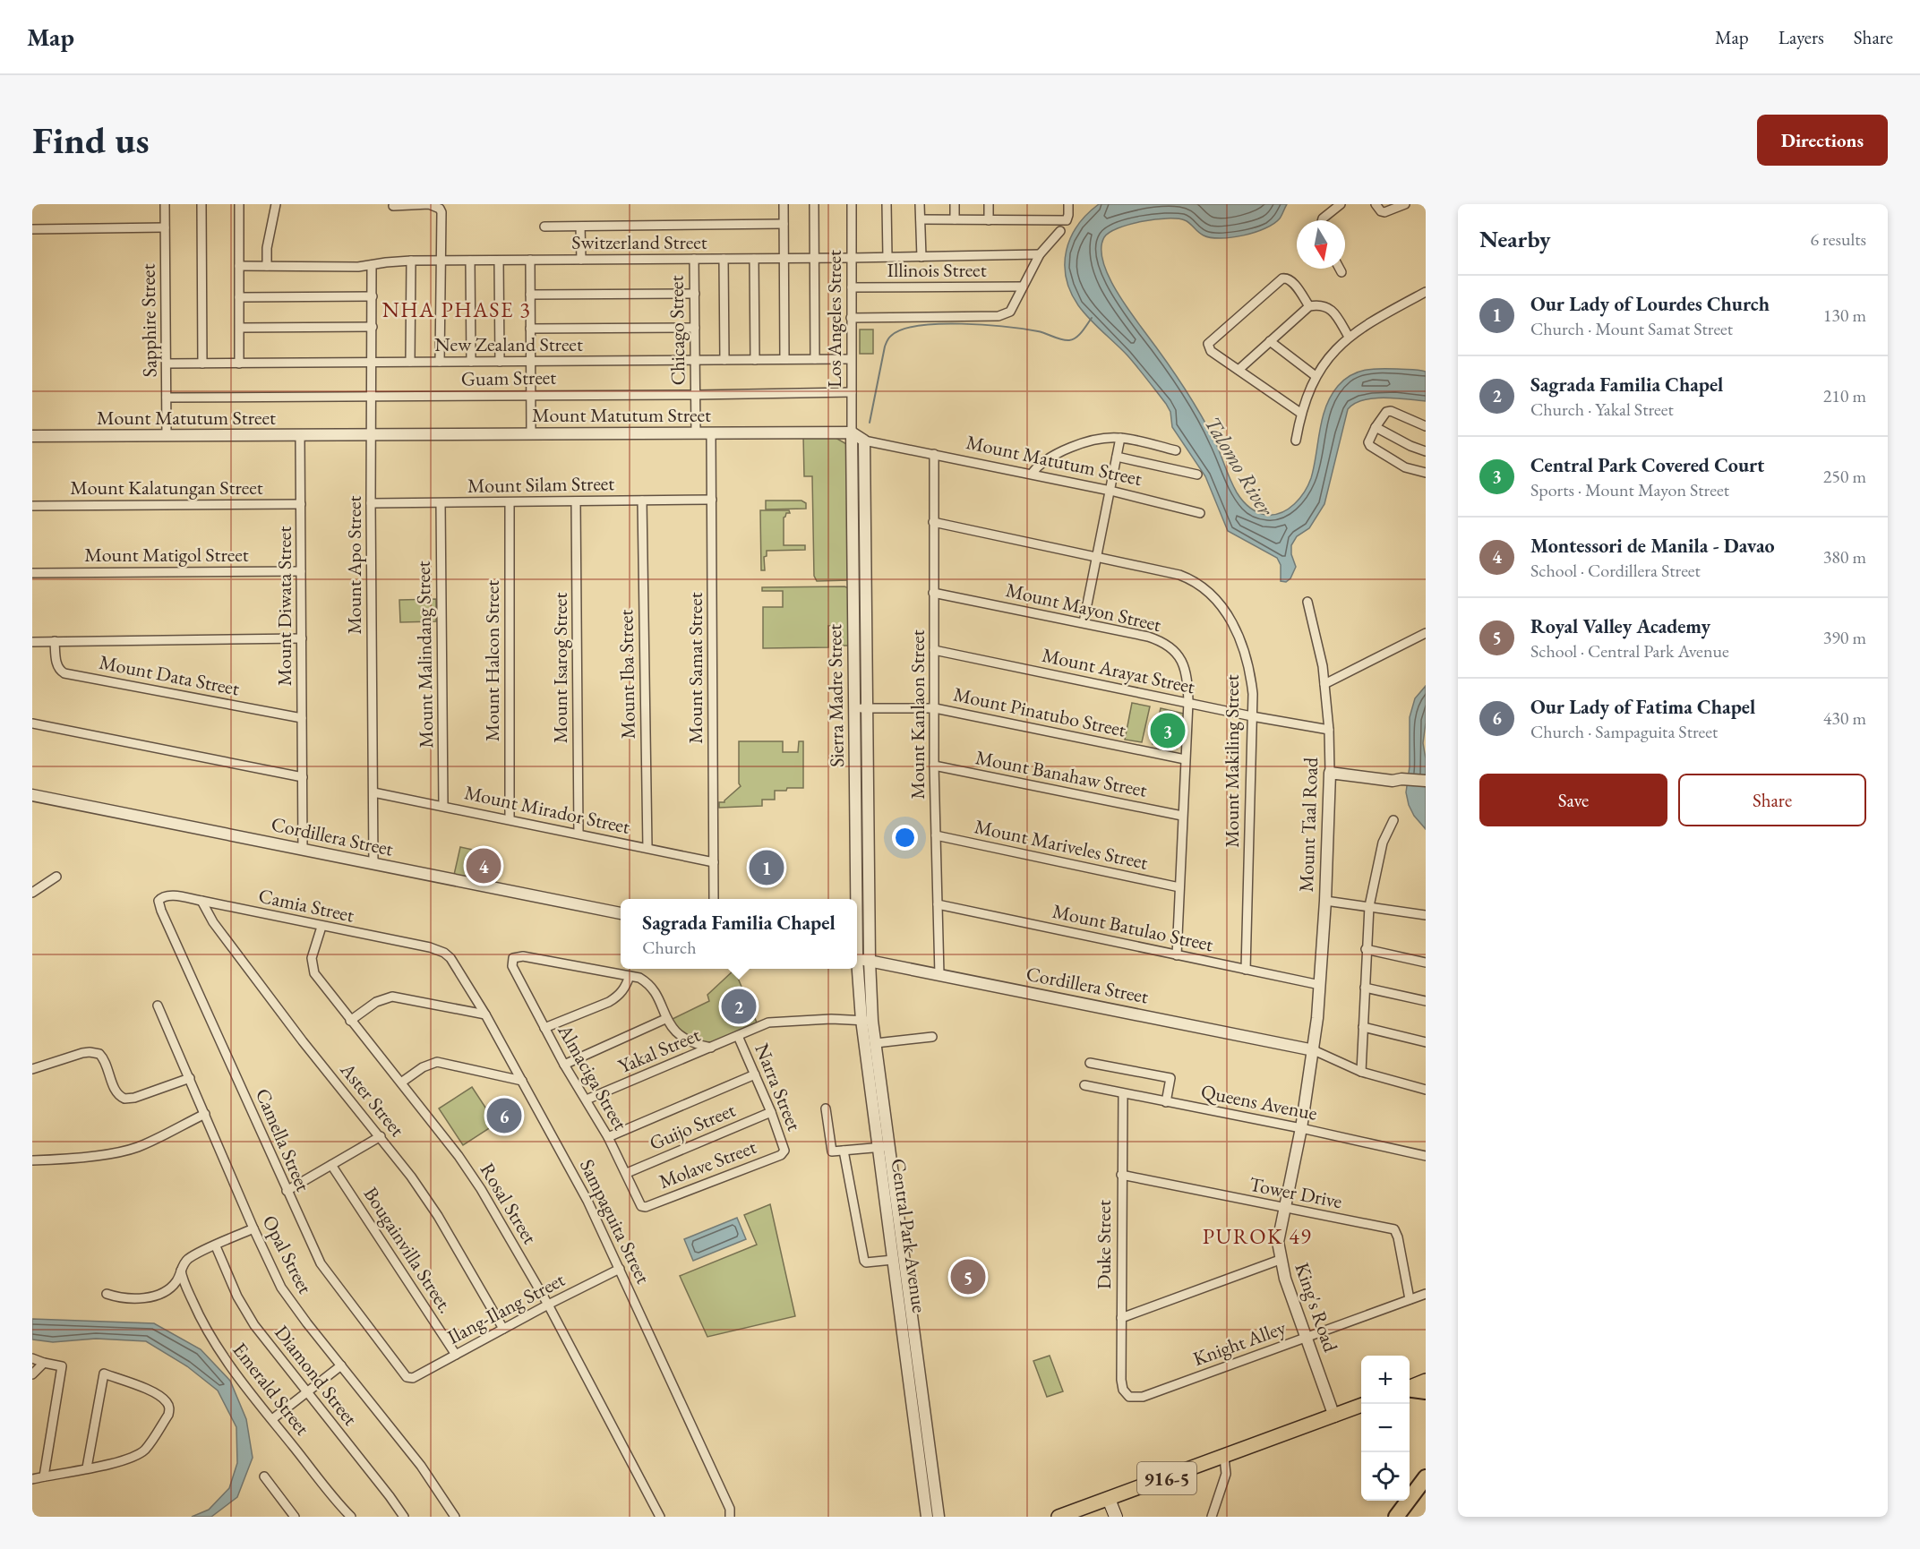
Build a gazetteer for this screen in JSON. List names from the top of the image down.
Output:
{
  "streets": {
    "main road": ["916-5"],
    "street": [
      "Switzerland Street",
      "Illinois Street",
      "Los Angeles Street",
      "Sapphire Street",
      "Chicago Street",
      "New Zealand Street",
      "Guam Street",
      "Mount Matutum Street",
      "Mount Silam Street",
      "Mount Kalatungan Street",
      "Mount Matigol Street",
      "Mount Apo Street",
      "Mount Diwata Street",
      "Mount Mayon Street",
      "Mount Malindang Street",
      "Mount Halcon Street",
      "Mount Isarog Street",
      "Mount Samat Street",
      "Mount Arayat Street",
      "Mount Iba Street",
      "Mount Data Street",
      "Sierra Madre Street",
      "Mount Pinatubo Street",
      "Mount Kanlaon Street",
      "Mount Makiling Street",
      "Mount Banahaw Street",
      "Mount Mirador Street",
      "Mount Taal Road",
      "Cordillera Street",
      "Mount Mariveles Street",
      "Camia Street",
      "Mount Batulao Street",
      "Yakal Street",
      "Almaciga Street",
      "Narra Street",
      "Aster Street",
      "Queens Avenue",
      "Guijo Street",
      "Camella Street",
      "Molave Street",
      "Tower Drive",
      "Rosal Street",
      "Sampaguita Street",
      "Central Park Avenue",
      "Duke Street",
      "Bougainvilla Street.",
      "Opal Street",
      "King's Road",
      "Ilang-Ilang Street",
      "Knight Alley",
      "Diamond Street",
      "Emerald Street"
    ]
  },
  "crossings": [
    ["Switzerland Street", "Los Angeles Street"],
    ["Switzerland Street", "Chicago Street"],
    ["Switzerland Street", "Mount Apo Street"],
    ["Illinois Street", "Los Angeles Street"],
    ["Los Angeles Street", "New Zealand Street"],
    ["Los Angeles Street", "Guam Street"],
    ["Los Angeles Street", "Mount Matutum Street"],
    ["Los Angeles Street", "Sierra Madre Street"],
    ["Sapphire Street", "New Zealand Street"],
    ["Sapphire Street", "Guam Street"],
    ["Sapphire Street", "Mount Matutum Street"],
    ["Chicago Street", "New Zealand Street"],
    ["Chicago Street", "Guam Street"],
    ["Chicago Street", "Mount Matutum Street"],
    ["New Zealand Street", "Mount Apo Street"],
    ["Guam Street", "Mount Apo Street"],
    ["Mount Matutum Street", "Mount Apo Street"],
    ["Mount Matutum Street", "Mount Diwata Street"],
    ["Mount Matutum Street", "Mount Samat Street"],
    ["Mount Matutum Street", "Sierra Madre Street"],
    ["Mount Matutum Street", "Mount Kanlaon Street"],
    ["Mount Silam Street", "Mount Apo Street"],
    ["Mount Silam Street", "Mount Malindang Street"],
    ["Mount Silam Street", "Mount Halcon Street"],
    ["Mount Silam Street", "Mount Isarog Street"],
    ["Mount Silam Street", "Mount Samat Street"],
    ["Mount Silam Street", "Mount Iba Street"],
    ["Mount Kalatungan Street", "Mount Diwata Street"],
    ["Mount Matigol Street", "Mount Diwata Street"],
    ["Mount Apo Street", "Mount Mirador Street"],
    ["Mount Apo Street", "Cordillera Street"],
    ["Mount Diwata Street", "Mount Data Street"],
    ["Mount Diwata Street", "Cordillera Street"],
    ["Mount Mayon Street", "Mount Arayat Street"],
    ["Mount Mayon Street", "Mount Pinatubo Street"],
    ["Mount Mayon Street", "Mount Kanlaon Street"],
    ["Mount Mayon Street", "Mount Banahaw Street"],
    ["Mount Mayon Street", "Mount Mariveles Street"],
    ["Mount Mayon Street", "Mount Batulao Street"],
    ["Mount Malindang Street", "Mount Mirador Street"],
    ["Mount Halcon Street", "Mount Mirador Street"],
    ["Mount Isarog Street", "Mount Mirador Street"],
    ["Mount Samat Street", "Mount Mirador Street"],
    ["Mount Arayat Street", "Mount Kanlaon Street"],
    ["Mount Arayat Street", "Mount Makiling Street"],
    ["Mount Arayat Street", "Mount Taal Road"],
    ["Mount Iba Street", "Mount Mirador Street"],
    ["Sierra Madre Street", "Mount Pinatubo Street"],
    ["Sierra Madre Street", "Cordillera Street"],
    ["Sierra Madre Street", "Central Park Avenue"],
    ["Mount Pinatubo Street", "Mount Kanlaon Street"],
    ["Mount Kanlaon Street", "Mount Makiling Street"],
    ["Mount Kanlaon Street", "Mount Banahaw Street"],
    ["Mount Kanlaon Street", "Cordillera Street"],
    ["Mount Kanlaon Street", "Mount Mariveles Street"],
    ["Mount Kanlaon Street", "Mount Batulao Street"],
    ["Mount Makiling Street", "Mount Batulao Street"],
    ["Mount Taal Road", "Cordillera Street"],
    ["Mount Taal Road", "Mount Batulao Street"],
    ["Mount Taal Road", "King's Road"],
    ["Cordillera Street", "Central Park Avenue"],
    ["Cordillera Street", "King's Road"],
    ["Camia Street", "Aster Street"],
    ["Camia Street", "Camella Street"],
    ["Camia Street", "Rosal Street"],
    ["Camia Street", "Sampaguita Street"],
    ["Yakal Street", "Almaciga Street"],
    ["Yakal Street", "Narra Street"],
    ["Yakal Street", "Central Park Avenue"],
    ["Almaciga Street", "Guijo Street"],
    ["Almaciga Street", "Molave Street"],
    ["Narra Street", "Guijo Street"],
    ["Narra Street", "Molave Street"],
    ["Aster Street", "Ilang-Ilang Street"],
    ["Queens Avenue", "Duke Street"],
    ["Queens Avenue", "King's Road"],
    ["Camella Street", "Ilang-Ilang Street"],
    ["Tower Drive", "Duke Street"],
    ["Tower Drive", "King's Road"],
    ["Tower Drive", "Knight Alley"],
    ["Rosal Street", "Ilang-Ilang Street"],
    ["Sampaguita Street", "Ilang-Ilang Street"],
    ["Duke Street", "Knight Alley"],
    ["Bougainvilla Street.", "Ilang-Ilang Street"],
    ["King's Road", "Knight Alley"],
    ["King's Road", "916-5"]
  ],
  "districts": ["NHA PHASE 3", "PUROK 49"],
  "water": ["Talomo River"],
  "north": "bottom",
  "page": {
    "header": "Map",
    "nav": ["Map", "Layers", "Share"],
    "buttons": [
      "Directions",
      ["Save", "Share"]
    ],
    "title": "Find us",
    "heading": ["Nearby", "6 results"],
    "list": [
      {
        "mark": "1",
        "name": "Our Lady of Lourdes Church",
        "note": "Church · Mount Samat Street",
        "value": "130 m"
      },
      {
        "mark": "2",
        "name": "Sagrada Familia Chapel",
        "note": "Church · Yakal Street",
        "value": "210 m"
      },
      {
        "mark": "3",
        "name": "Central Park Covered Court",
        "note": "Sports · Mount Mayon Street",
        "value": "250 m"
      },
      {
        "mark": "4",
        "name": "Montessori de Manila - Davao",
        "note": "School · Cordillera Street",
        "value": "380 m"
      },
      {
        "mark": "5",
        "name": "Royal Valley Academy",
        "note": "School · Central Park Avenue",
        "value": "390 m"
      },
      {
        "mark": "6",
        "name": "Our Lady of Fatima Chapel",
        "note": "Church · Sampaguita Street",
        "value": "430 m"
      }
    ],
    "pins": [
      "3",
      "4",
      "1",
      "2",
      "6",
      "5"
    ],
    "popup": ["Sagrada Familia Chapel", "Church"],
    "map_buttons": ["+", "−"]
  }
}
